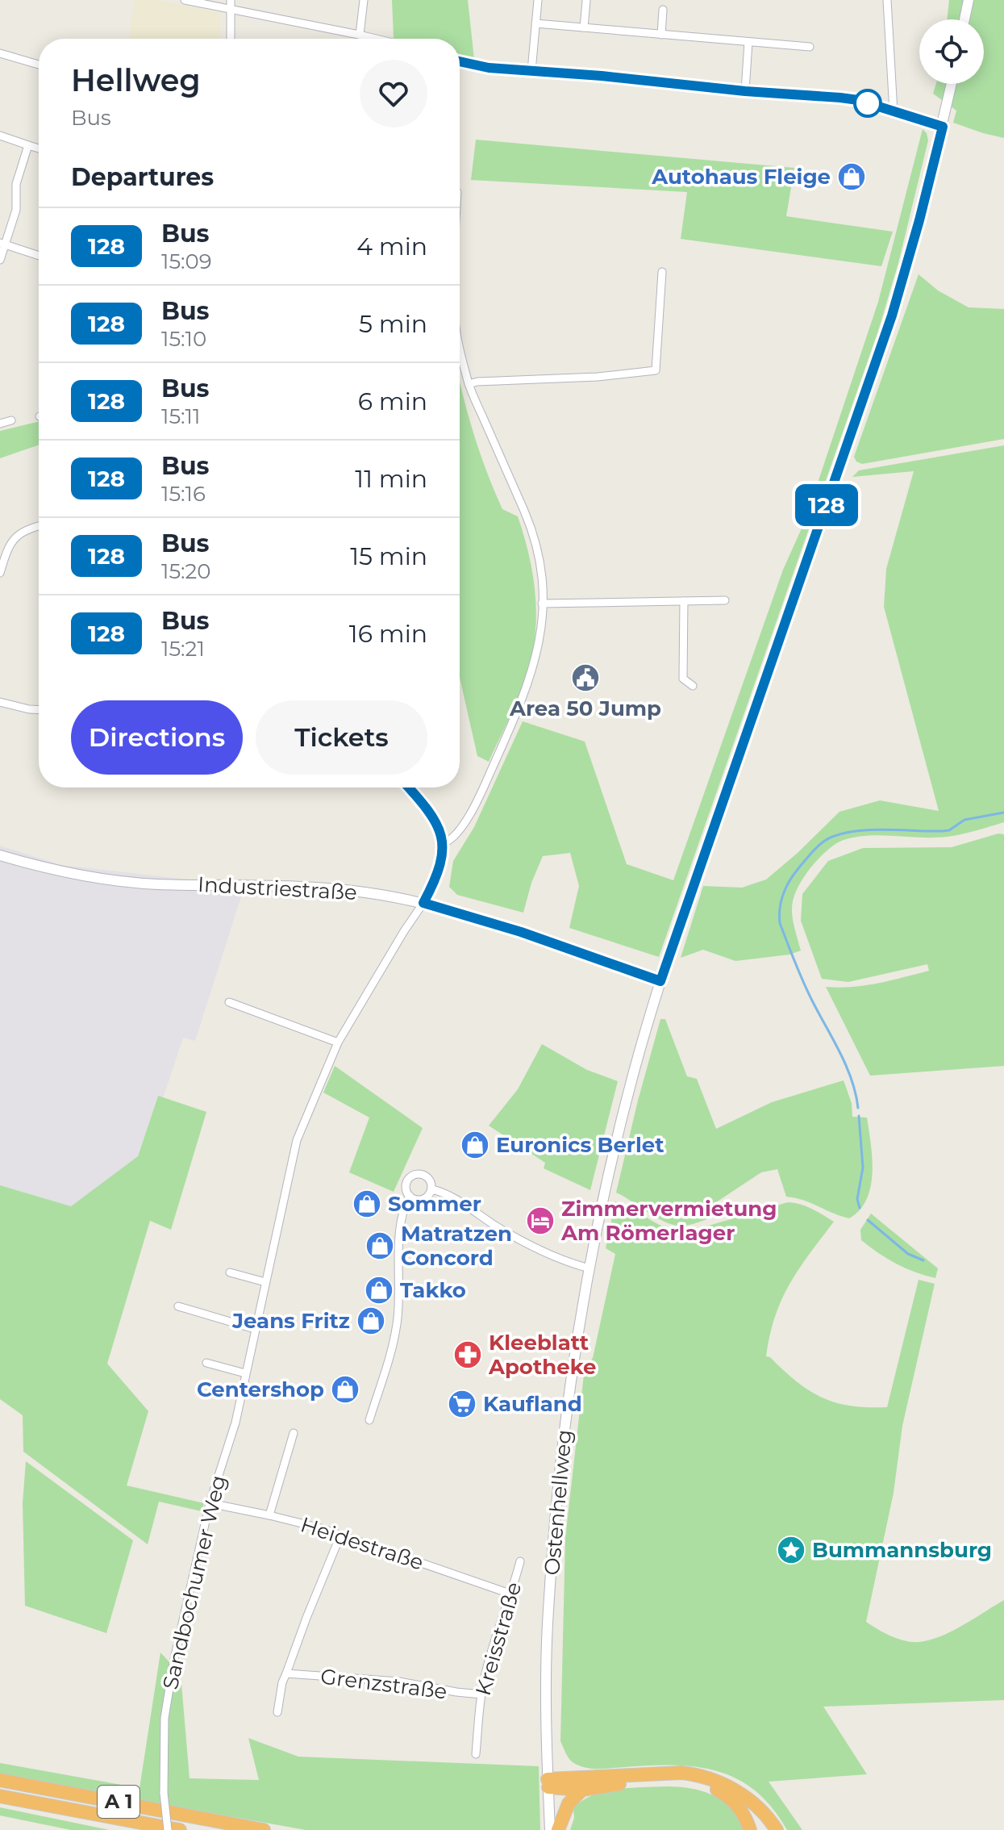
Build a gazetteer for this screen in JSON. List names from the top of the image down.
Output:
{
  "streets": {
    "highway": ["A 1"],
    "main road": ["Industriestraße", "Ostenhellweg"],
    "street": [
      "Heidestraße",
      "Sandbochumer Weg",
      "Kreisstraße",
      "Grenzstraße"
    ]
  },
  "crossings": [
    ["Industriestraße", "Ostenhellweg"],
    ["Industriestraße", "Sandbochumer Weg"],
    ["Heidestraße", "Sandbochumer Weg"],
    ["Heidestraße", "Kreisstraße"],
    ["Heidestraße", "Grenzstraße"],
    ["Sandbochumer Weg", "A 1"],
    ["Kreisstraße", "Grenzstraße"]
  ],
  "places": {
    "shop": [
      "Autohaus Fleige",
      "Euronics Berlet",
      "Sommer",
      "Matratzen Concord",
      "Takko",
      "Jeans Fritz",
      "Centershop"
    ],
    "public building": ["Area 50 Jump"],
    "hotel": ["Zimmervermietung Am Römerlager"],
    "pharmacy": ["Kleeblatt Apotheke"],
    "supermarket": ["Kaufland"],
    "place": ["Bummannsburg"]
  },
  "lines": ["bus line 128"],
  "page": {
    "on_map": "128",
    "heading": [
      ["Hellweg", "Bus"],
      "Departures"
    ],
    "list": [
      {
        "mark": "128",
        "name": "Bus",
        "note": "15:09",
        "value": "4 min"
      },
      {
        "mark": "128",
        "name": "Bus",
        "note": "15:10",
        "value": "5 min"
      },
      {
        "mark": "128",
        "name": "Bus",
        "note": "15:11",
        "value": "6 min"
      },
      {
        "mark": "128",
        "name": "Bus",
        "note": "15:16",
        "value": "11 min"
      },
      {
        "mark": "128",
        "name": "Bus",
        "note": "15:20",
        "value": "15 min"
      },
      {
        "mark": "128",
        "name": "Bus",
        "note": "15:21",
        "value": "16 min"
      }
    ],
    "buttons": ["Directions", "Tickets"]
  }
}
